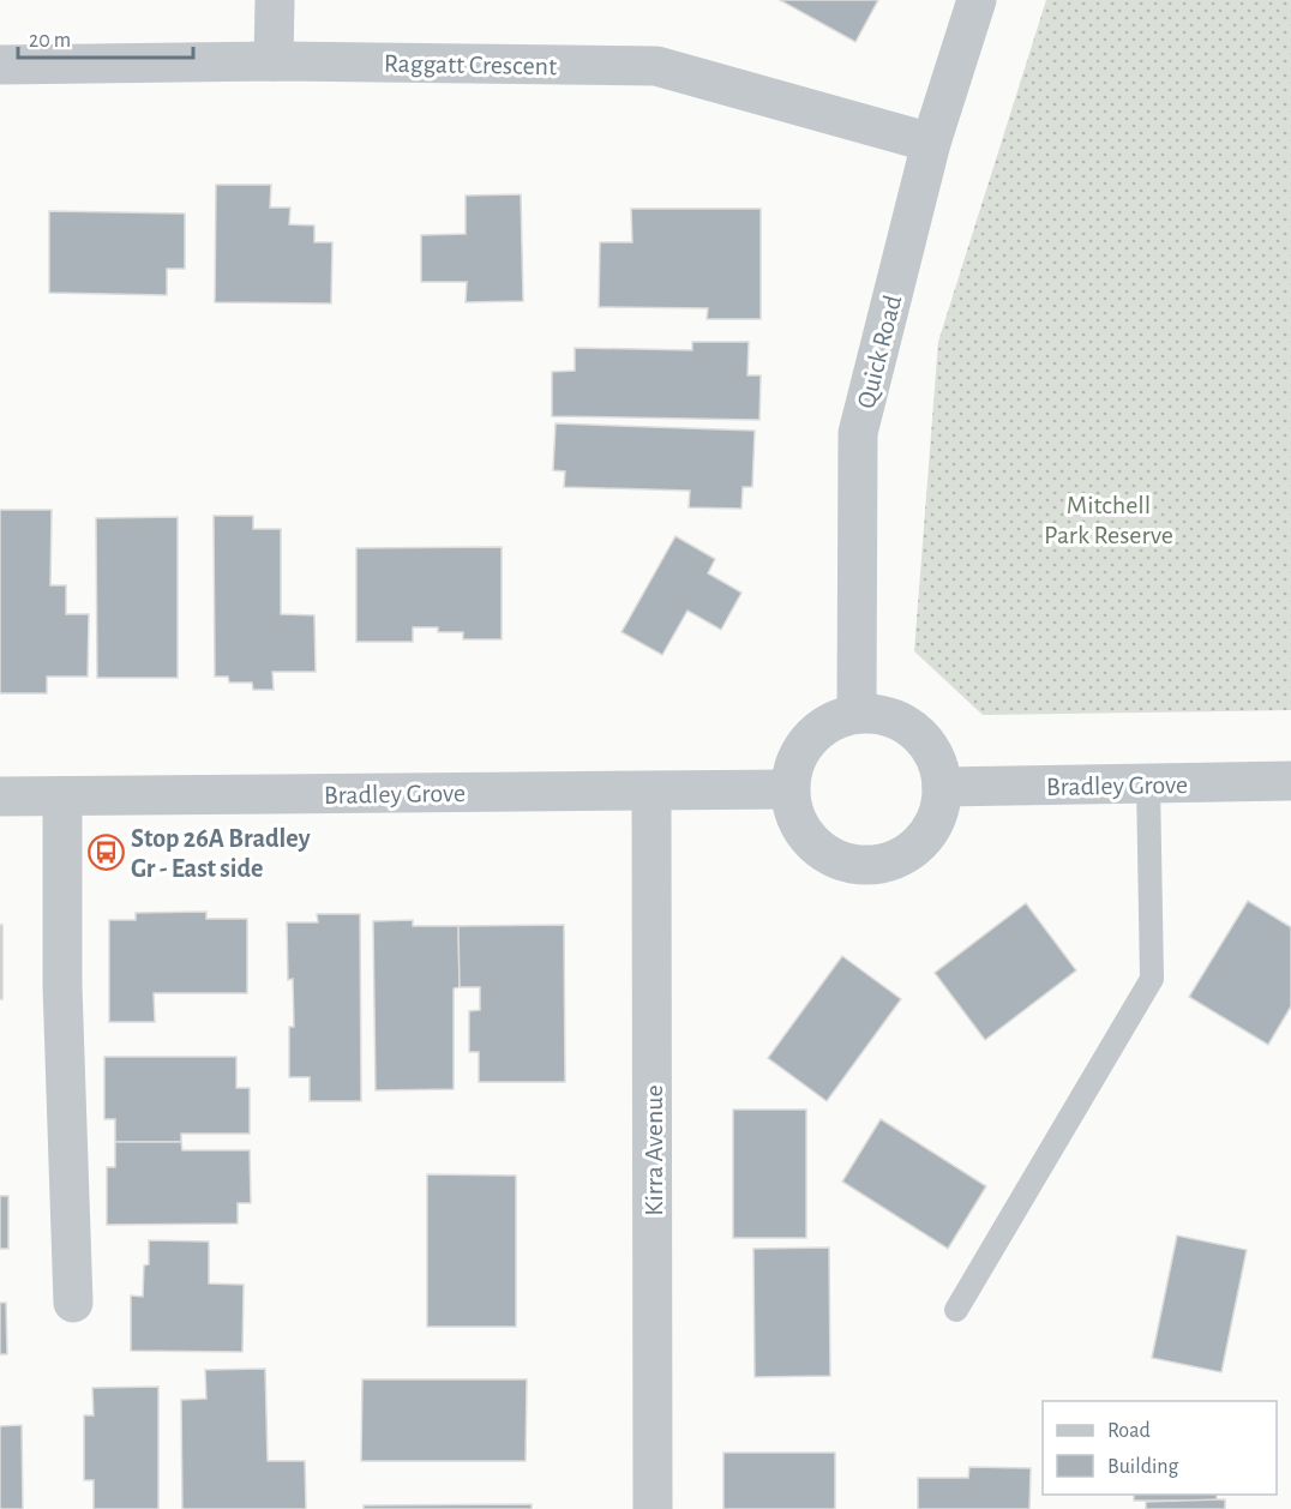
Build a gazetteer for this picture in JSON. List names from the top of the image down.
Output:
{
  "streets": {
    "street": [
      "Raggatt Crescent",
      "Quick Road",
      "Bradley Grove",
      "Kirra Avenue"
    ]
  },
  "crossings": [
    ["Raggatt Crescent", "Quick Road"],
    ["Quick Road", "Bradley Grove"],
    ["Bradley Grove", "Kirra Avenue"]
  ],
  "parks": ["Mitchell Park Reserve"],
  "places": {
    "bus stop": ["Stop 26A Bradley Gr - East side"]
  },
  "legend": ["Road", "Building"],
  "scale_bar": "20 m"
}
